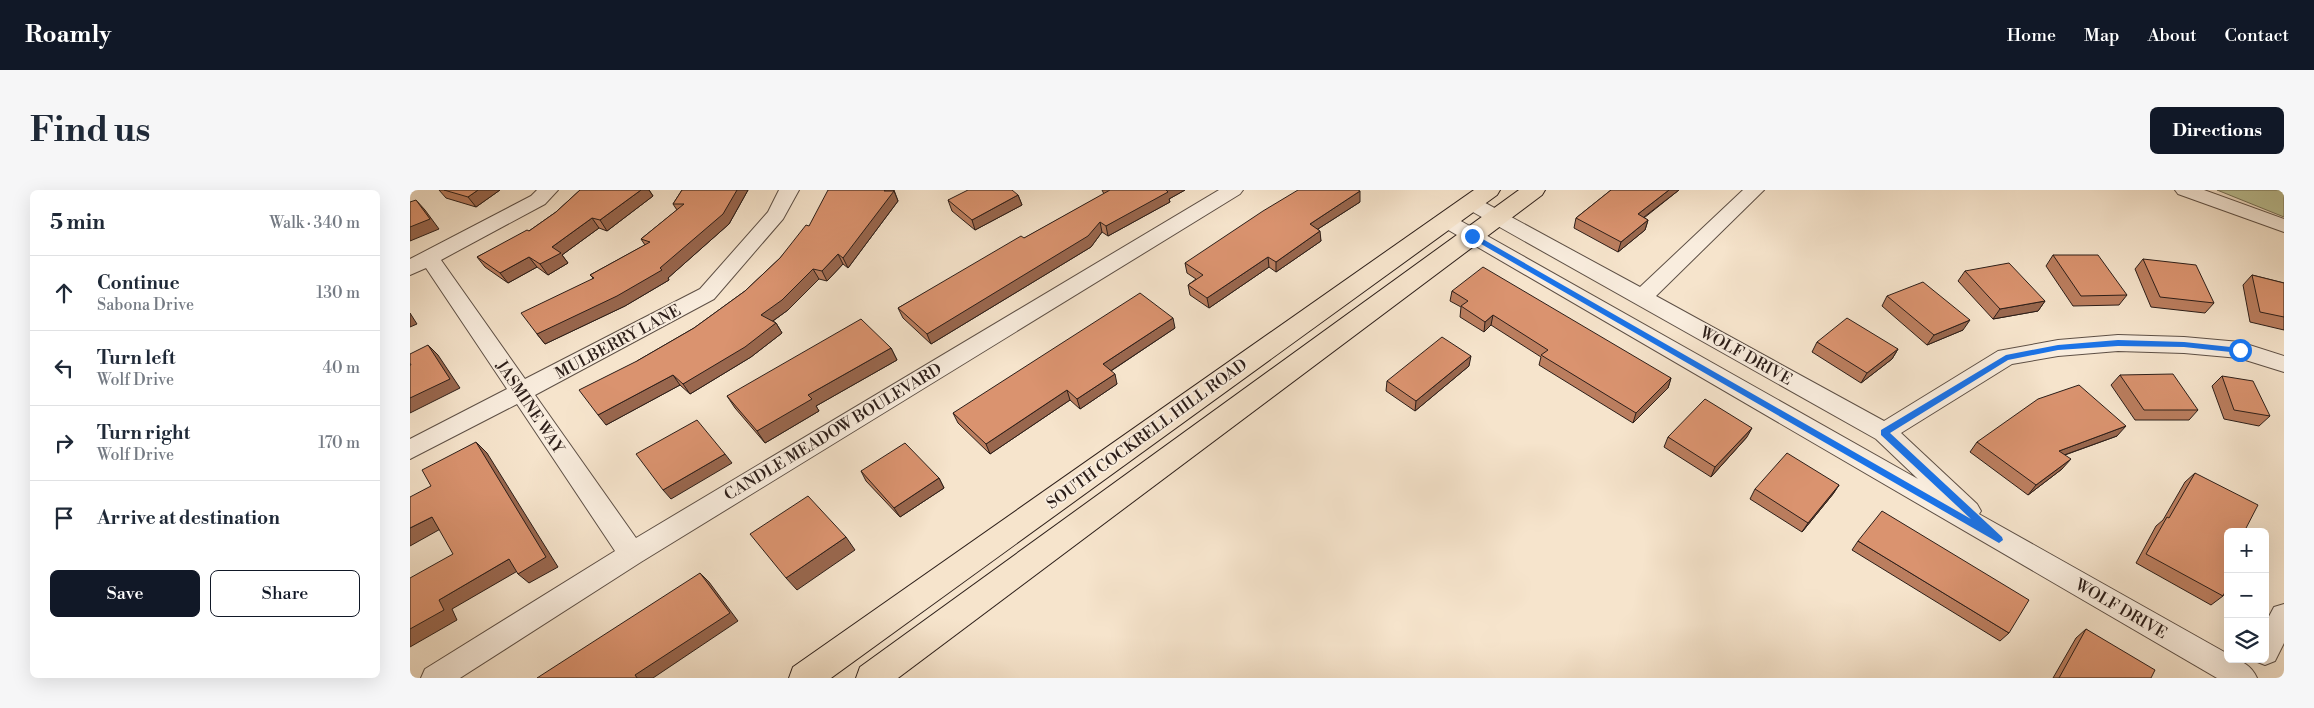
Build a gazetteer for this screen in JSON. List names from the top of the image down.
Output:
{
  "streets": {
    "main road": ["SOUTH COCKRELL HILL ROAD"],
    "street": [
      "MULBERRY LANE",
      "WOLF DRIVE",
      "JASMINE WAY",
      "CANDLE MEADOW BOULEVARD"
    ]
  },
  "crossings": [
    ["MULBERRY LANE", "JASMINE WAY"],
    ["WOLF DRIVE", "SOUTH COCKRELL HILL ROAD"],
    ["JASMINE WAY", "CANDLE MEADOW BOULEVARD"]
  ],
  "page": {
    "header": "Roamly",
    "nav": [
      "Home",
      "Map",
      "About",
      "Contact"
    ],
    "buttons": [
      "Directions",
      ["Save", "Share"]
    ],
    "title": "Find us",
    "heading": ["5 min", "Walk · 340 m"],
    "list": [
      ["Continue", "Sabona Drive", "130 m"],
      ["Turn left", "Wolf Drive", "40 m"],
      ["Turn right", "Wolf Drive", "170 m"],
      "Arrive at destination"
    ],
    "map_buttons": ["+", "−"]
  }
}
